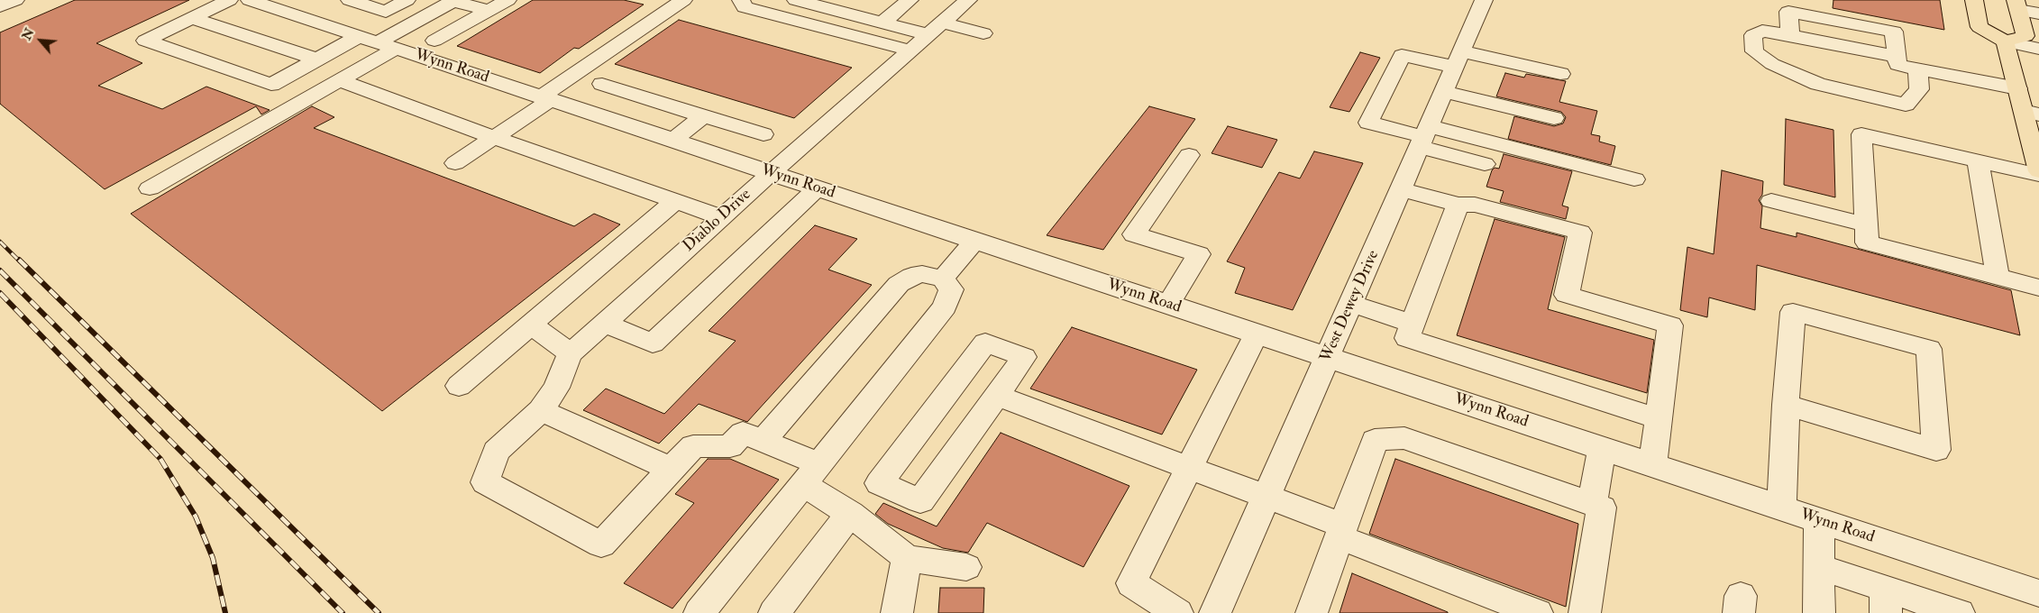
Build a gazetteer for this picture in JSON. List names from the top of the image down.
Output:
{
  "streets": {
    "street": ["Wynn Road", "Diablo Drive", "West Dewey Drive"]
  },
  "crossings": [
    ["Wynn Road", "Diablo Drive"],
    ["Wynn Road", "West Dewey Drive"]
  ],
  "north": "top left"
}
